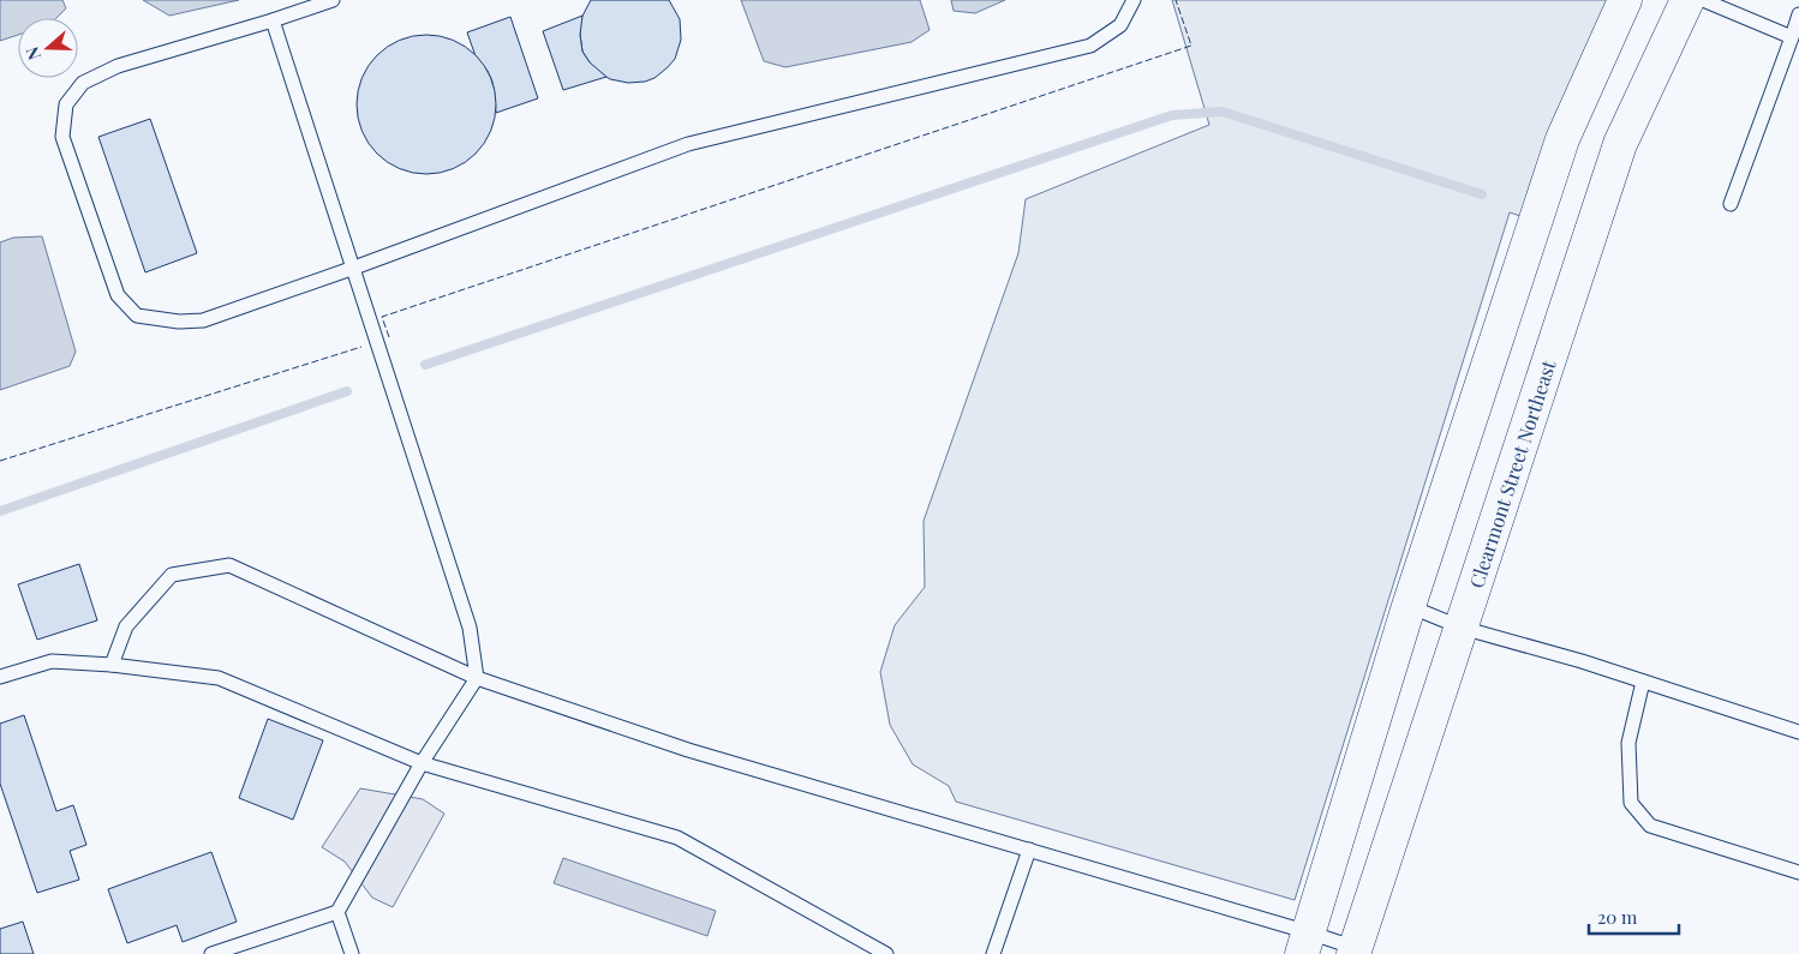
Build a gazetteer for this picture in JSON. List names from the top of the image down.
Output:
{
  "streets": {
    "street": ["Clearmont Street Northeast"]
  },
  "scale_bar": "20 m",
  "north": "left"
}
